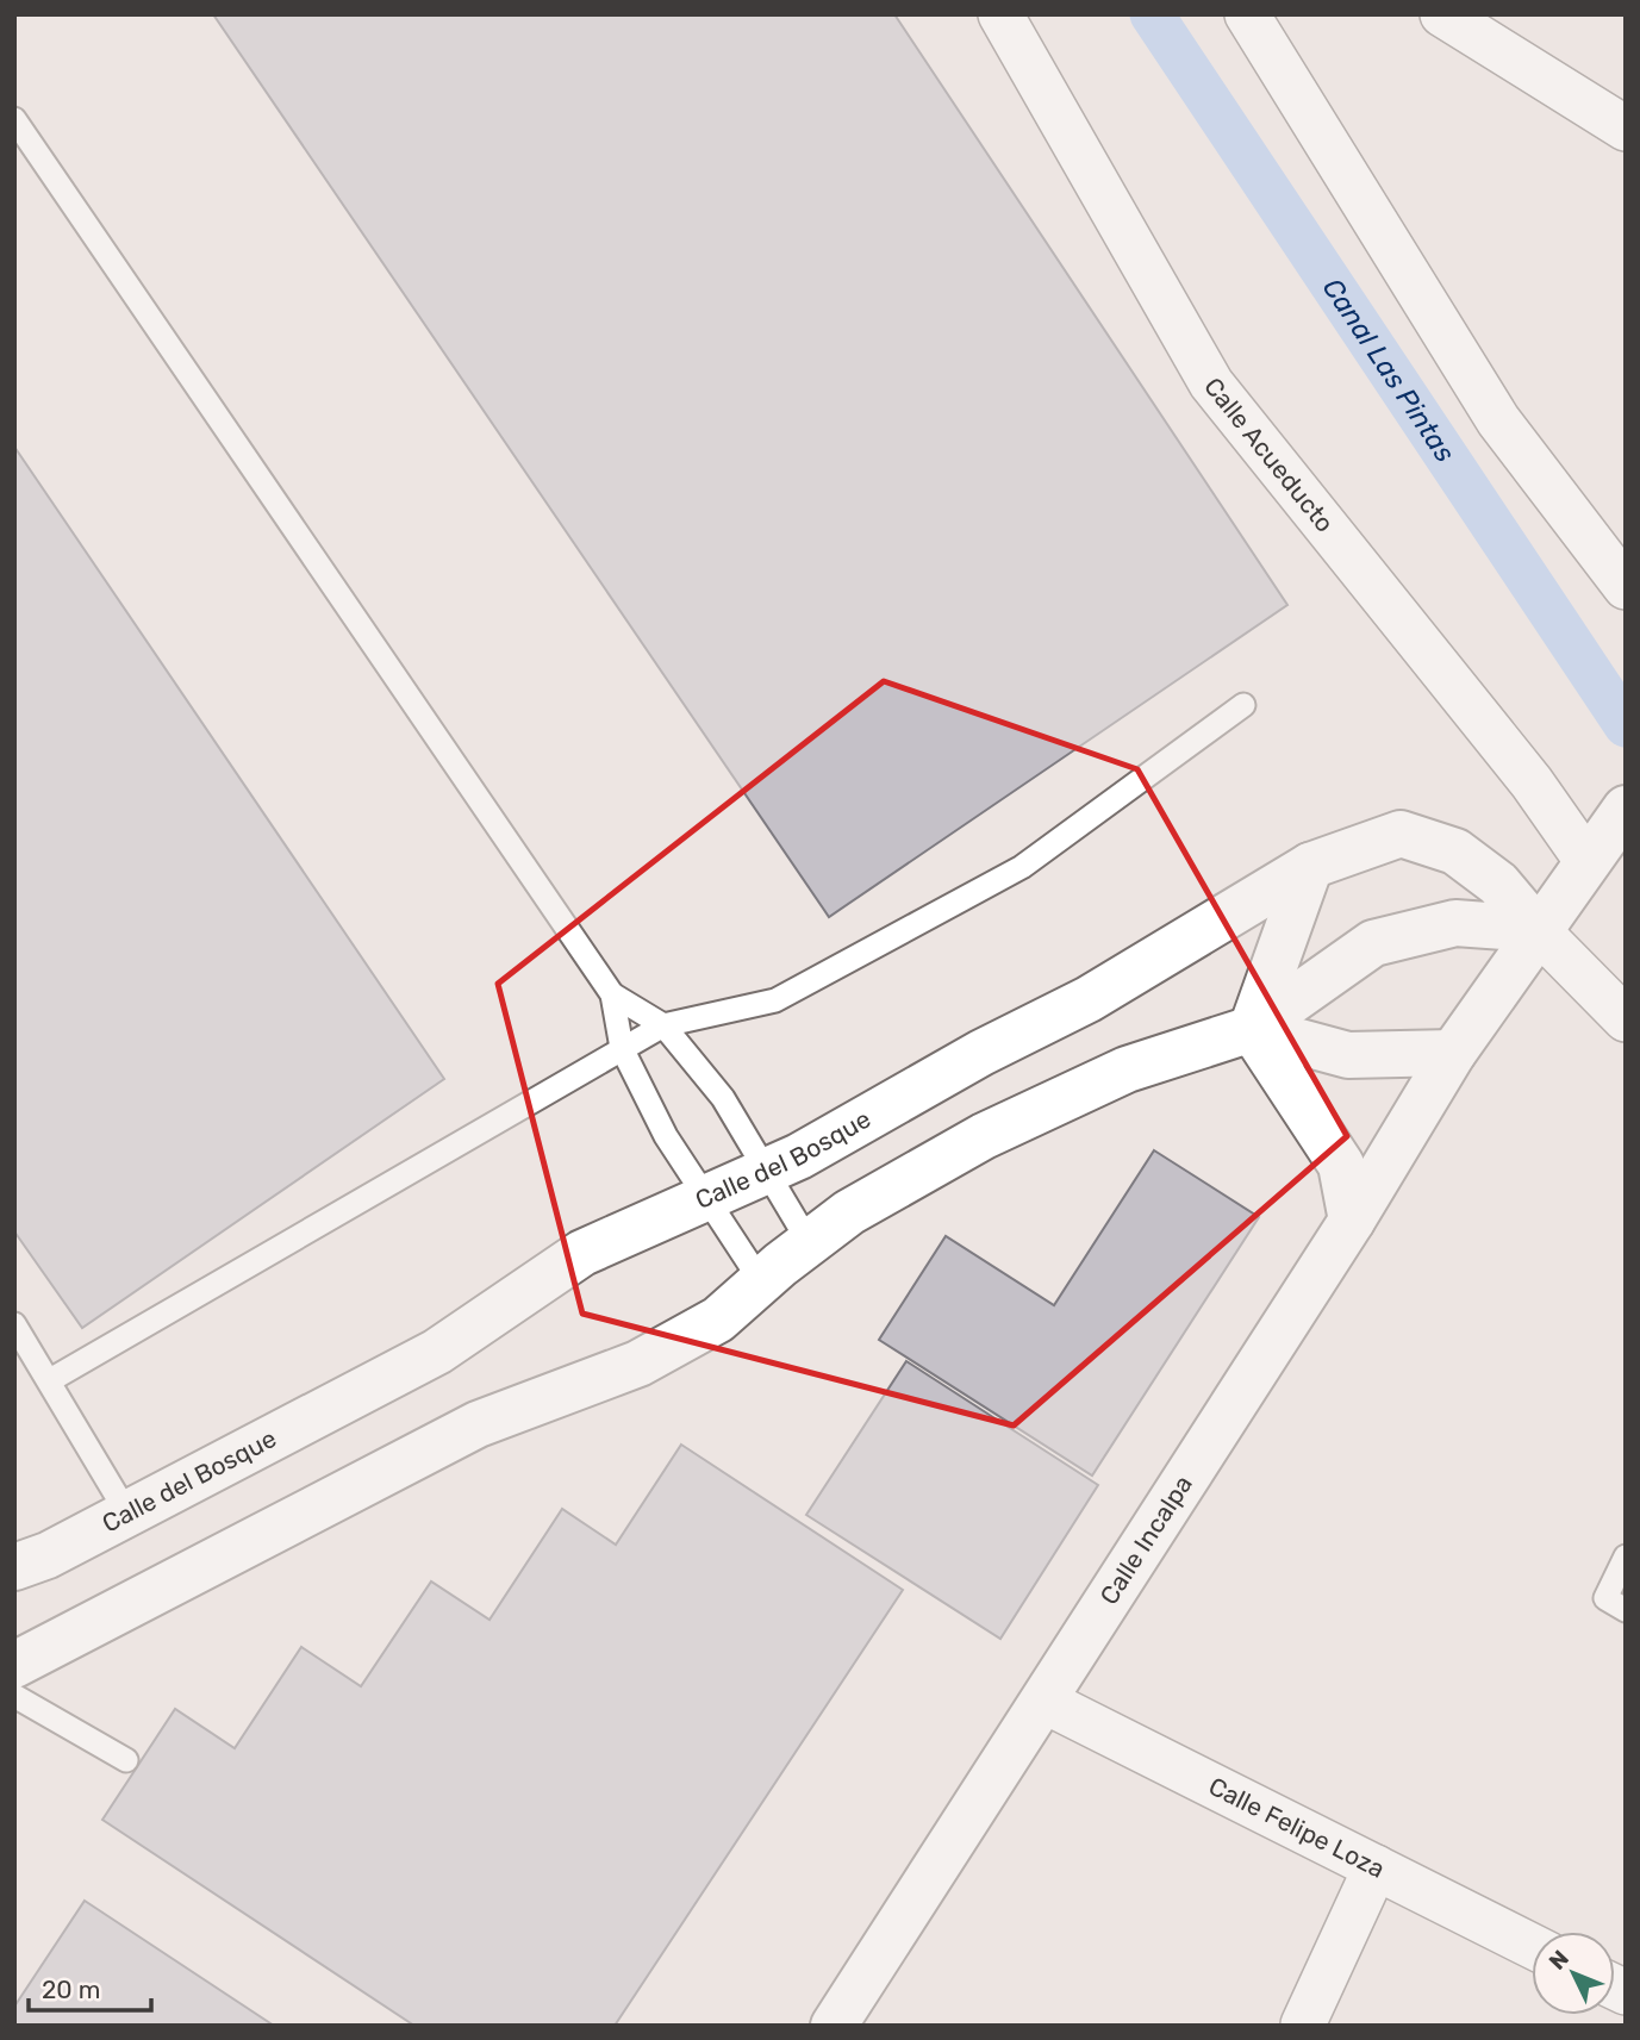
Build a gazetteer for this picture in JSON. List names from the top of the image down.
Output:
{
  "streets": {
    "street": [
      "Calle Acueducto",
      "Calle del Bosque",
      "Calle Incalpa",
      "Calle Felipe Loza"
    ]
  },
  "crossings": [
    ["Calle del Bosque", "Calle Incalpa"],
    ["Calle Incalpa", "Calle Felipe Loza"]
  ],
  "water": ["Canal Las Pintas"],
  "scale_bar": "20 m",
  "north": "top left"
}
